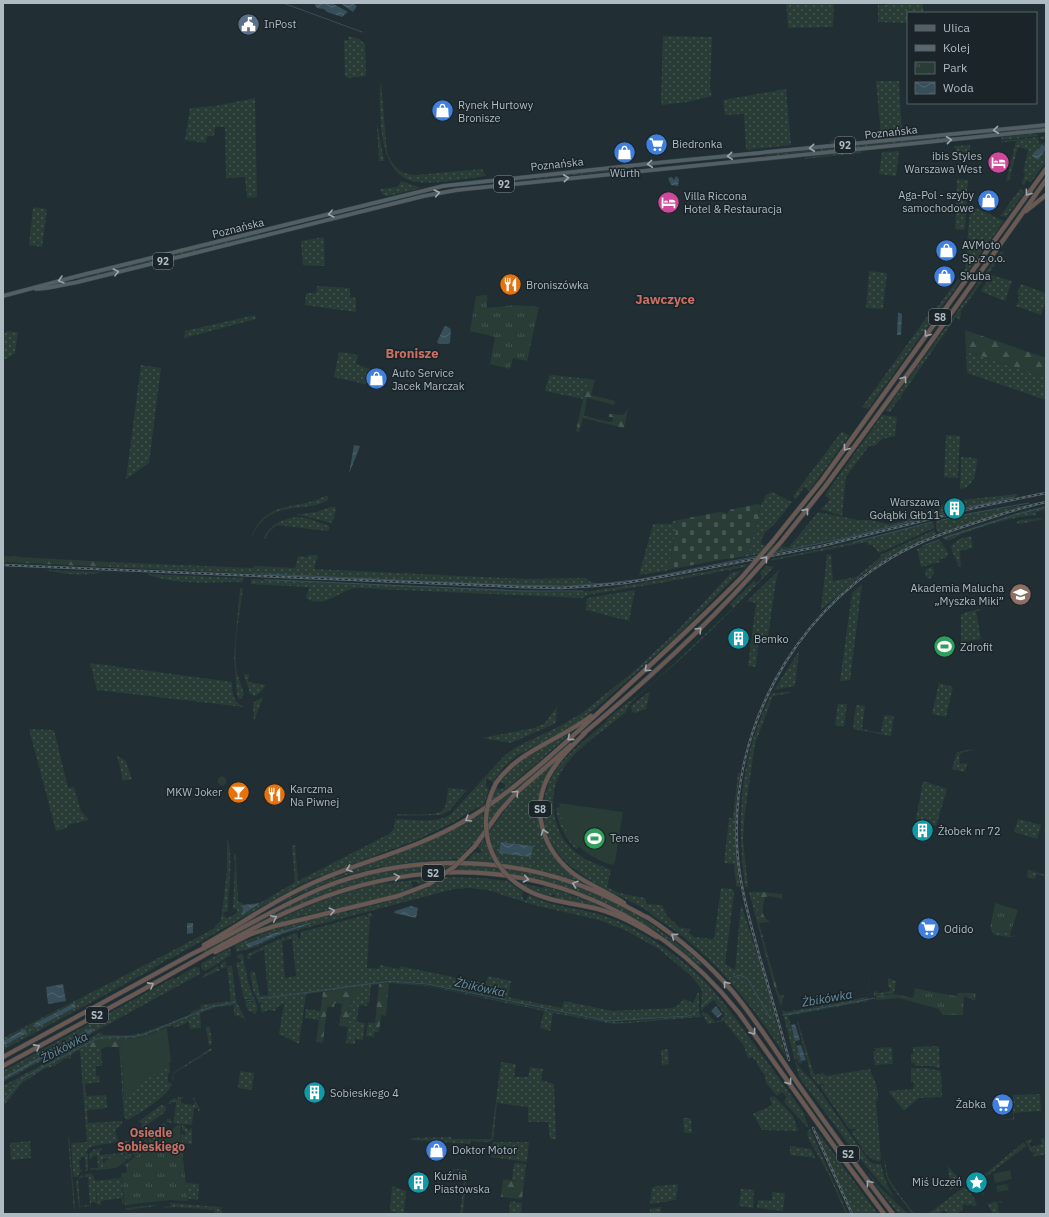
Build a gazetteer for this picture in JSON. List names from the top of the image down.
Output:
{
  "streets": {
    "highway": ["S8", "S2"],
    "main road": ["Poznańska", "92"]
  },
  "crossings": [
    ["S8", "S2"]
  ],
  "districts": ["Jawczyce", "Bronisze", "Osiedle Sobieskiego"],
  "water": ["Żbikówka"],
  "places": {
    "public building": ["InPost"],
    "shop": [
      "Rynek Hurtowy Bronisze",
      "Würth",
      "Aga-Pol - szyby samochodowe",
      "AVMoto Sp. z o.o.",
      "Skuba",
      "Auto Service Jacek Marczak",
      "Doktor Motor"
    ],
    "supermarket": ["Biedronka", "Odido", "Żabka"],
    "hotel": ["ibis Styles Warszawa West", "Villa Riccona Hotel & Restauracja"],
    "restaurant": ["Broniszówka", "Karczma Na Piwnej"],
    "building": [
      "Warszawa Gołąbki Głb11",
      "Bemko",
      "Żłobek nr 72",
      "Sobieskiego 4",
      "Kuźnia Piastowska"
    ],
    "school or university": ["Akademia Malucha „Myszka Miki”"],
    "sports": ["Zdrofit", "Tenes"],
    "bar": ["MKW Joker"],
    "place": ["Miś Uczeń"]
  },
  "legend": [
    "Ulica",
    "Kolej",
    "Park",
    "Woda"
  ]
}
